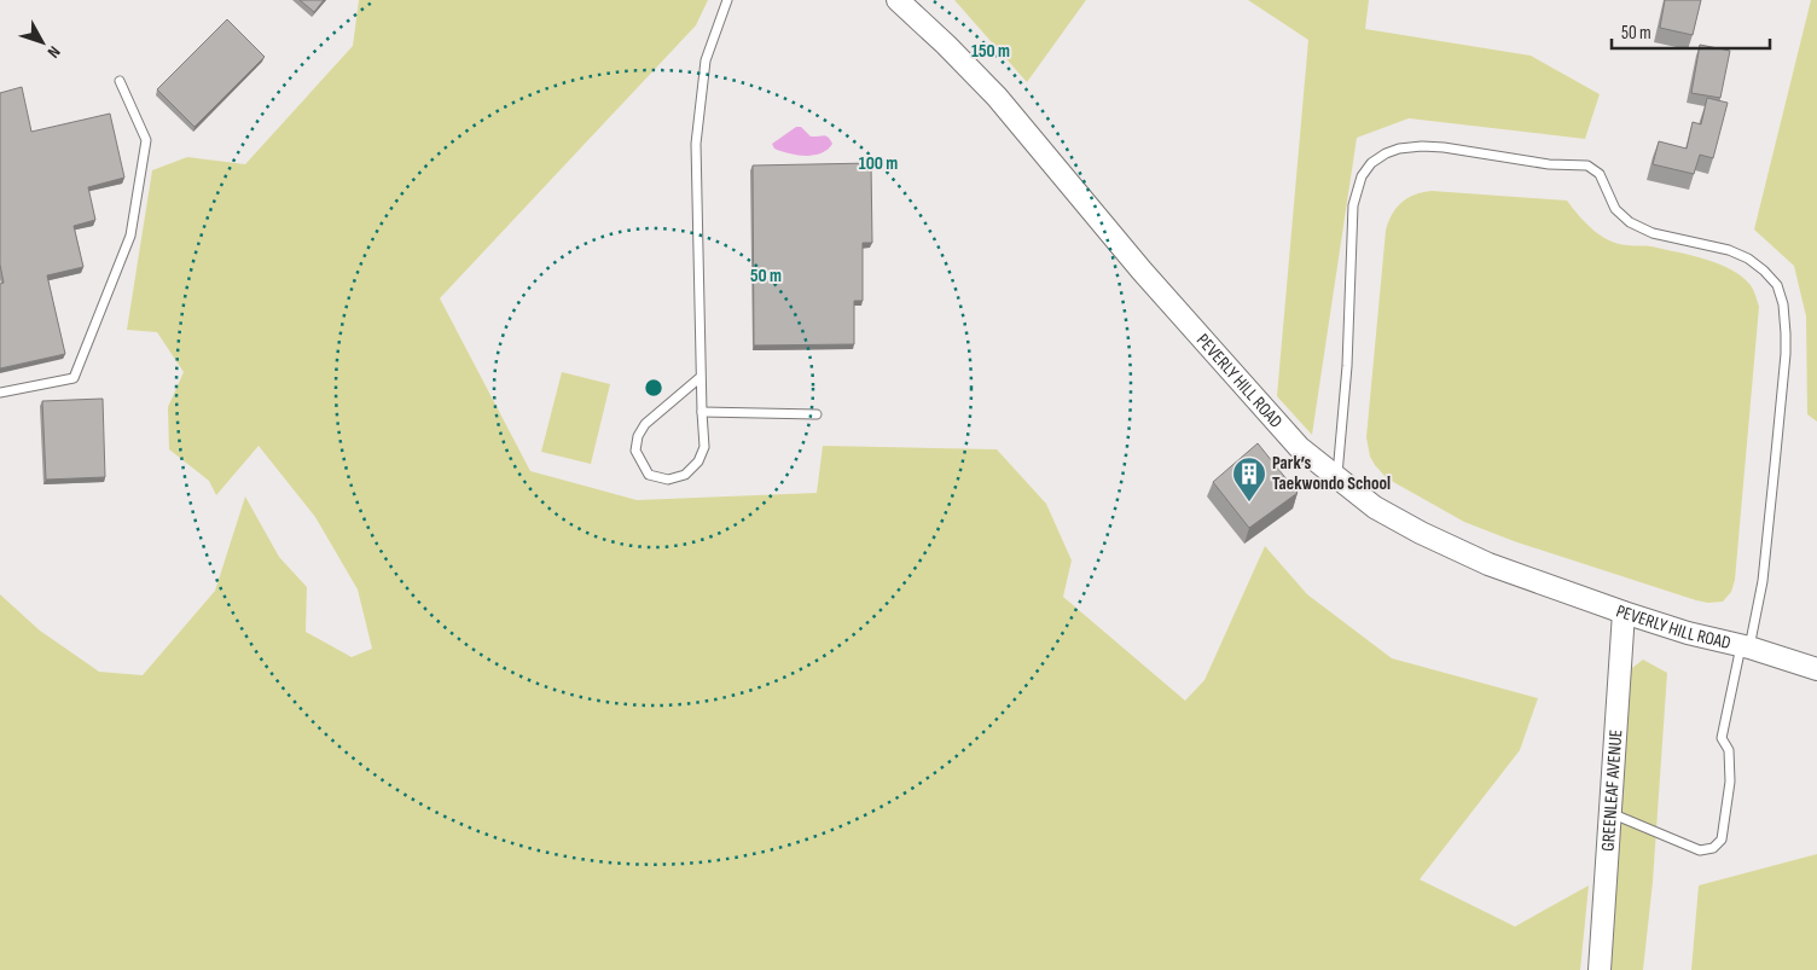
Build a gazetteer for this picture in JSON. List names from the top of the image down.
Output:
{
  "streets": {
    "street": ["PEVERLY HILL ROAD", "GREENLEAF AVENUE"]
  },
  "crossings": [
    ["PEVERLY HILL ROAD", "GREENLEAF AVENUE"]
  ],
  "places": {
    "building": ["Park’s Taekwondo School"]
  },
  "scale_bar": "50 m",
  "north": "bottom right",
  "rings": ["150 m", "100 m", "50 m"]
}
